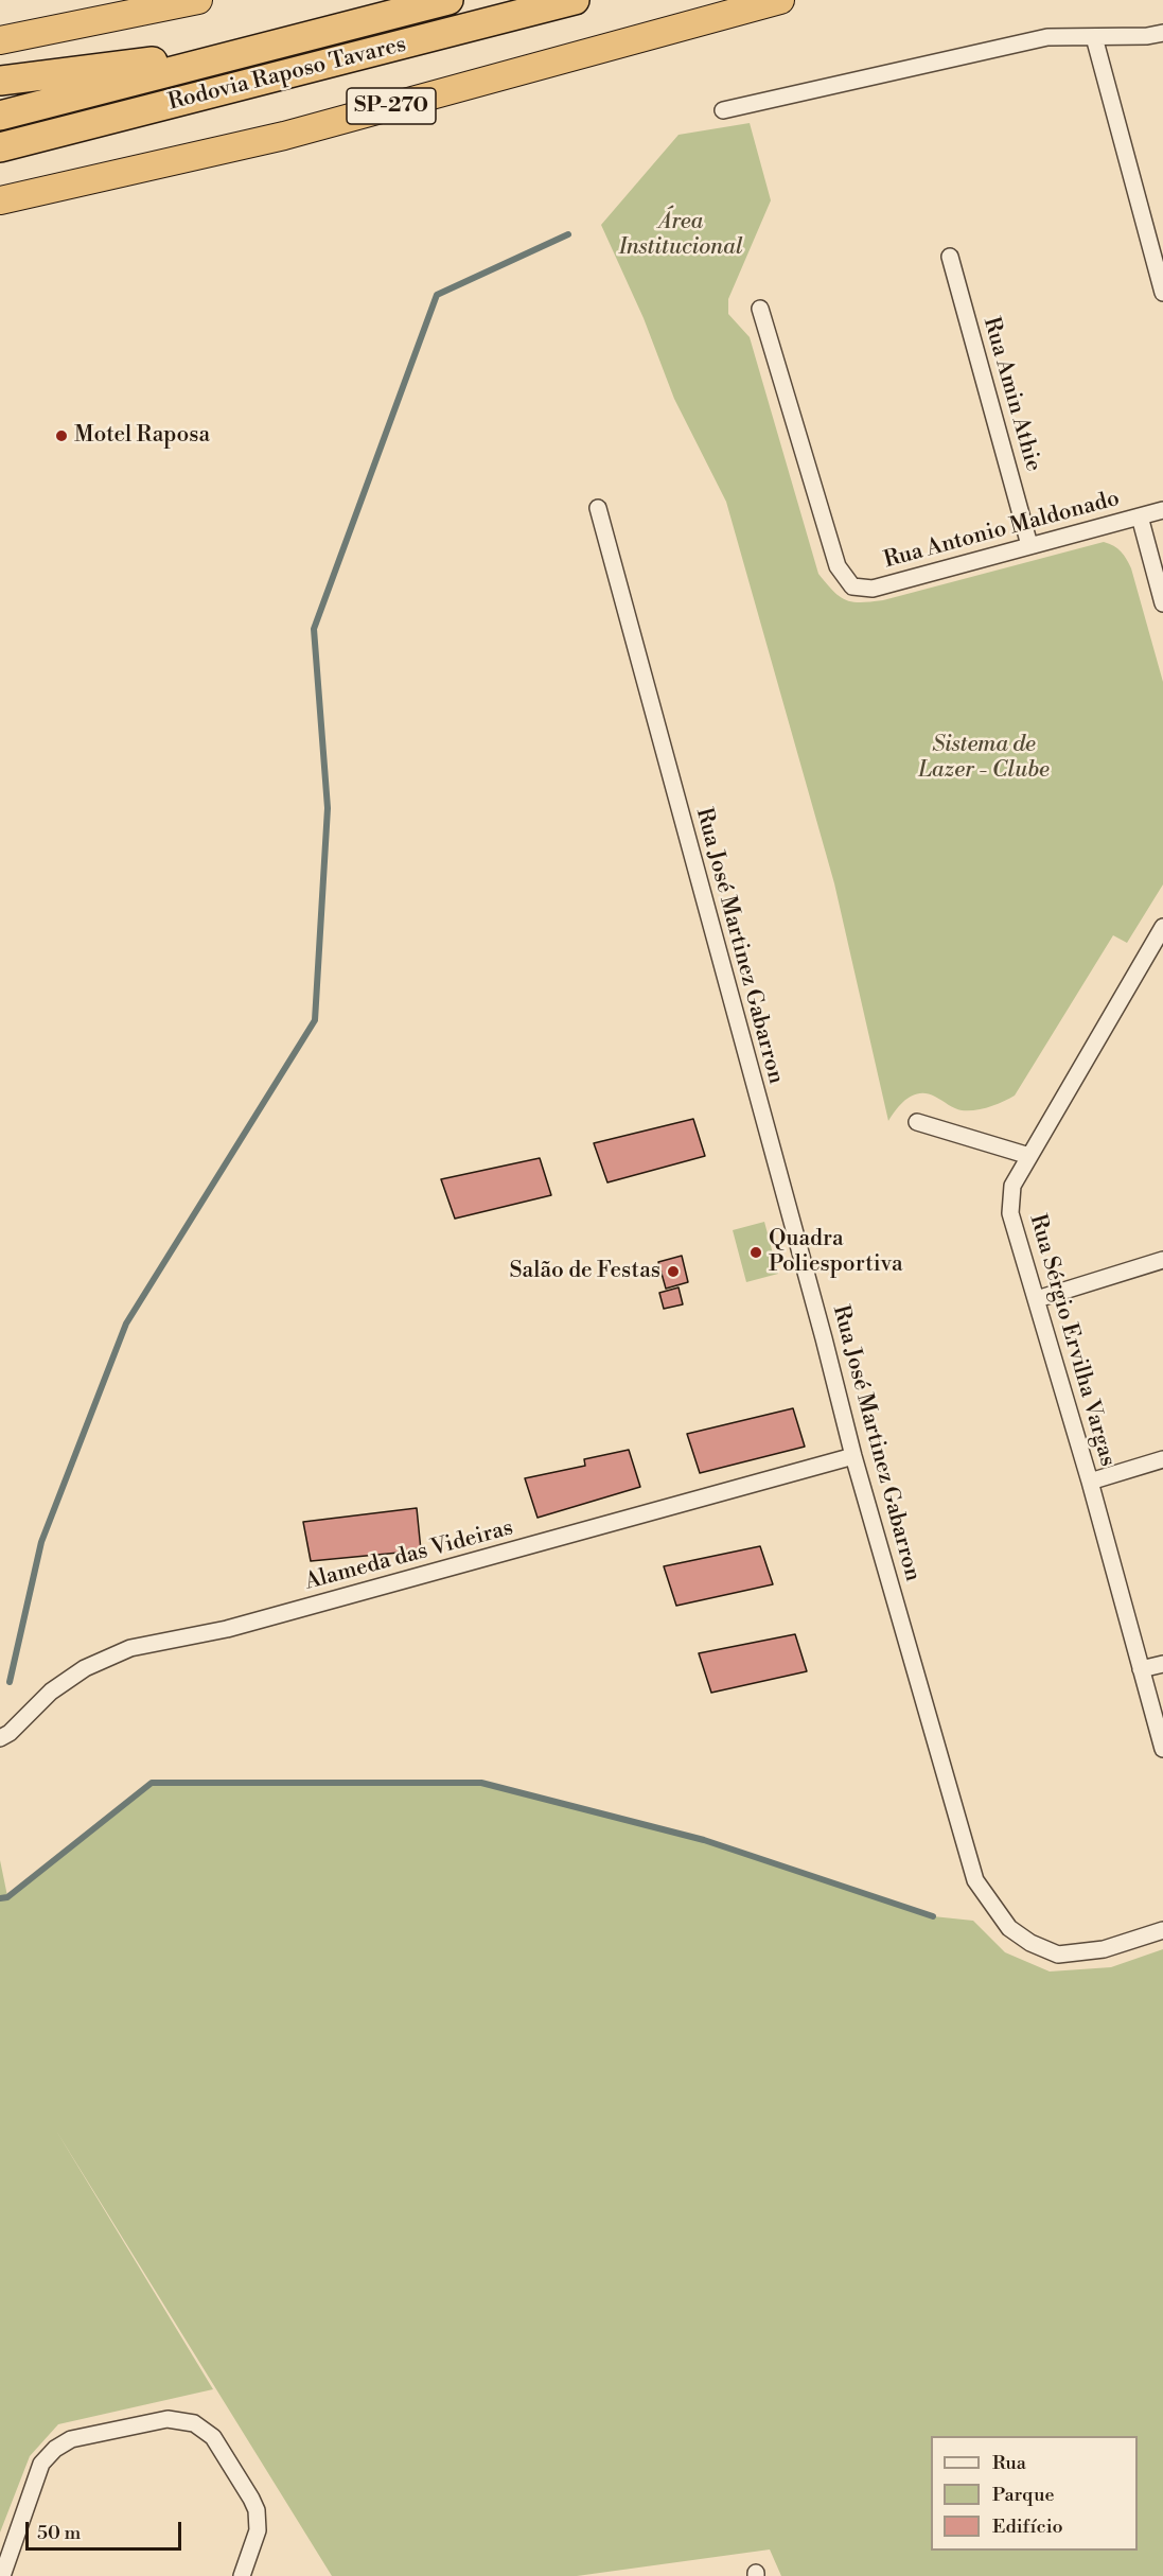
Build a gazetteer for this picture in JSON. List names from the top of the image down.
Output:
{
  "streets": {
    "highway": ["Rodovia Raposo Tavares", "SP-270"],
    "street": [
      "Rua Amin Athie",
      "Rua Antonio Maldonado",
      "Rua José Martinez Gabarron",
      "Rua Sérgio Ervilha Vargas",
      "Alameda das Videiras"
    ]
  },
  "crossings": [
    ["Rua Amin Athie", "Rua Antonio Maldonado"],
    ["Rua José Martinez Gabarron", "Alameda das Videiras"]
  ],
  "parks": ["Área Institucional", "Sistema de Lazer - Clube"],
  "places": ["Motel Raposa", "Quadra Poliesportiva", "Salão de Festas"],
  "legend": ["Rua", "Parque", "Edifício"],
  "scale_bar": "50 m"
}
